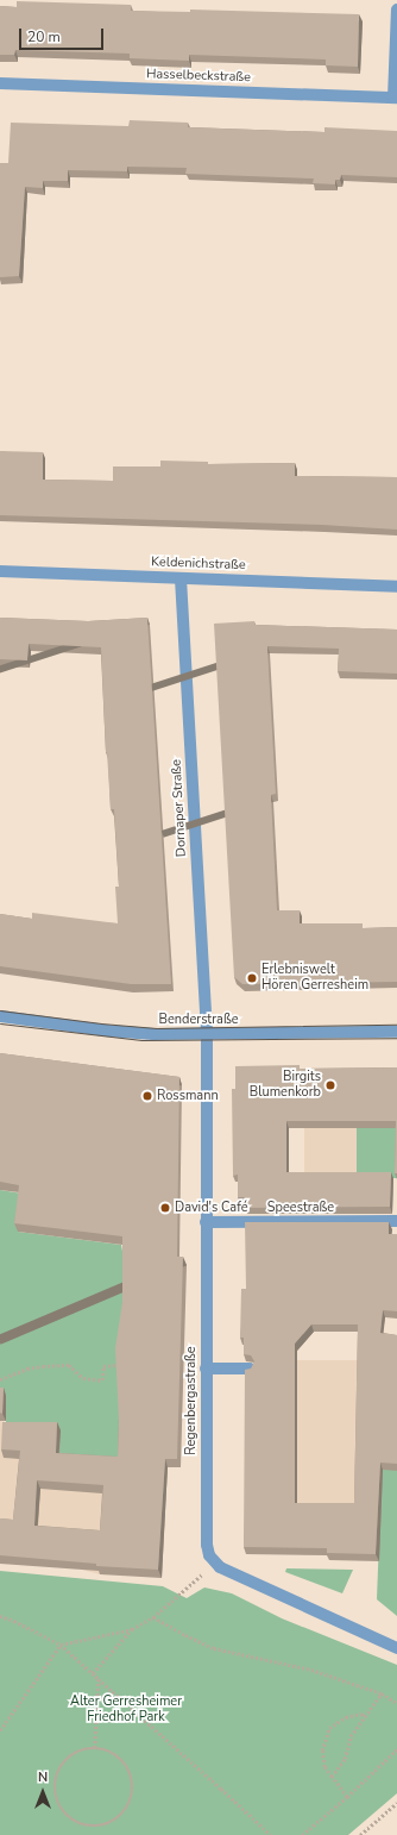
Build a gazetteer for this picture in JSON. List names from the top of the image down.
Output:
{
  "streets": {
    "street": [
      "Hasselbeckstraße",
      "Keldenichstraße",
      "Dornaper Straße",
      "Benderstraße",
      "Speestraße",
      "Regenbergastraße"
    ]
  },
  "crossings": [
    ["Keldenichstraße", "Dornaper Straße"],
    ["Dornaper Straße", "Benderstraße"],
    ["Dornaper Straße", "Regenbergastraße"],
    ["Benderstraße", "Regenbergastraße"],
    ["Speestraße", "Regenbergastraße"]
  ],
  "parks": ["Alter Gerresheimer Friedhof Park"],
  "places": [
    "Erlebniswelt Hören Gerresheim",
    "Birgits Blumenkorb",
    "Rossmann",
    "David's Café"
  ],
  "scale_bar": "20 m",
  "north": "top"
}
